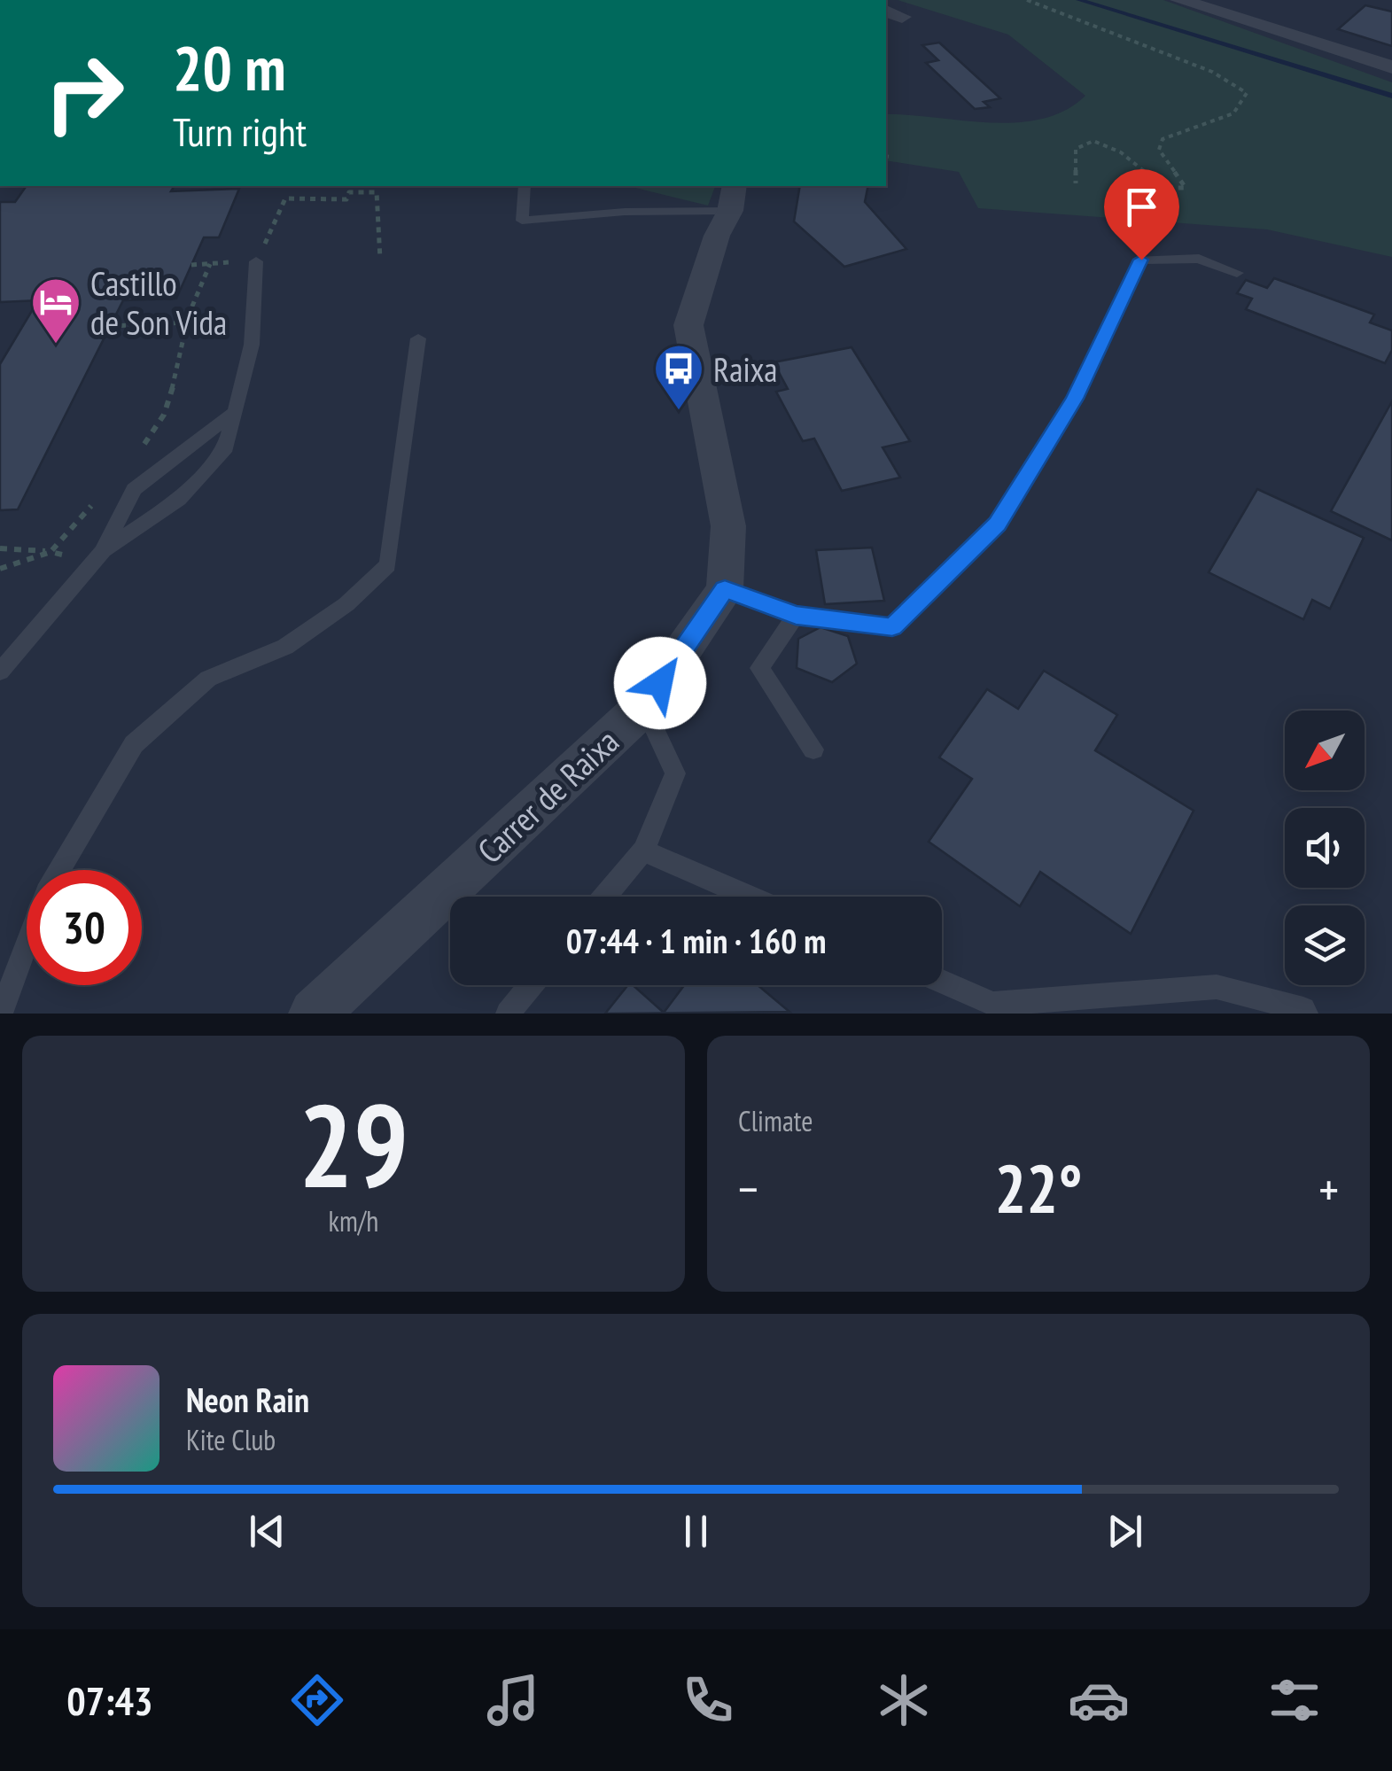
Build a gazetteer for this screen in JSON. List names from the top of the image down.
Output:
{
  "streets": {
    "street": ["Carrer de Raixa"]
  },
  "places": {
    "hotel": ["Castillo de Son Vida"],
    "bus stop": ["Raixa"]
  },
  "north": "bottom left",
  "page": {
    "turn": ["20 m", "Turn right"],
    "limit": "30",
    "trip": "07:44 · 1 min · 160 m",
    "tile": [
      ["29", "km/h"],
      "Climate"
    ],
    "heat": ["−", "22°", "+"],
    "song": ["Neon Rain", "Kite Club"],
    "tabs": "07:43"
  }
}
